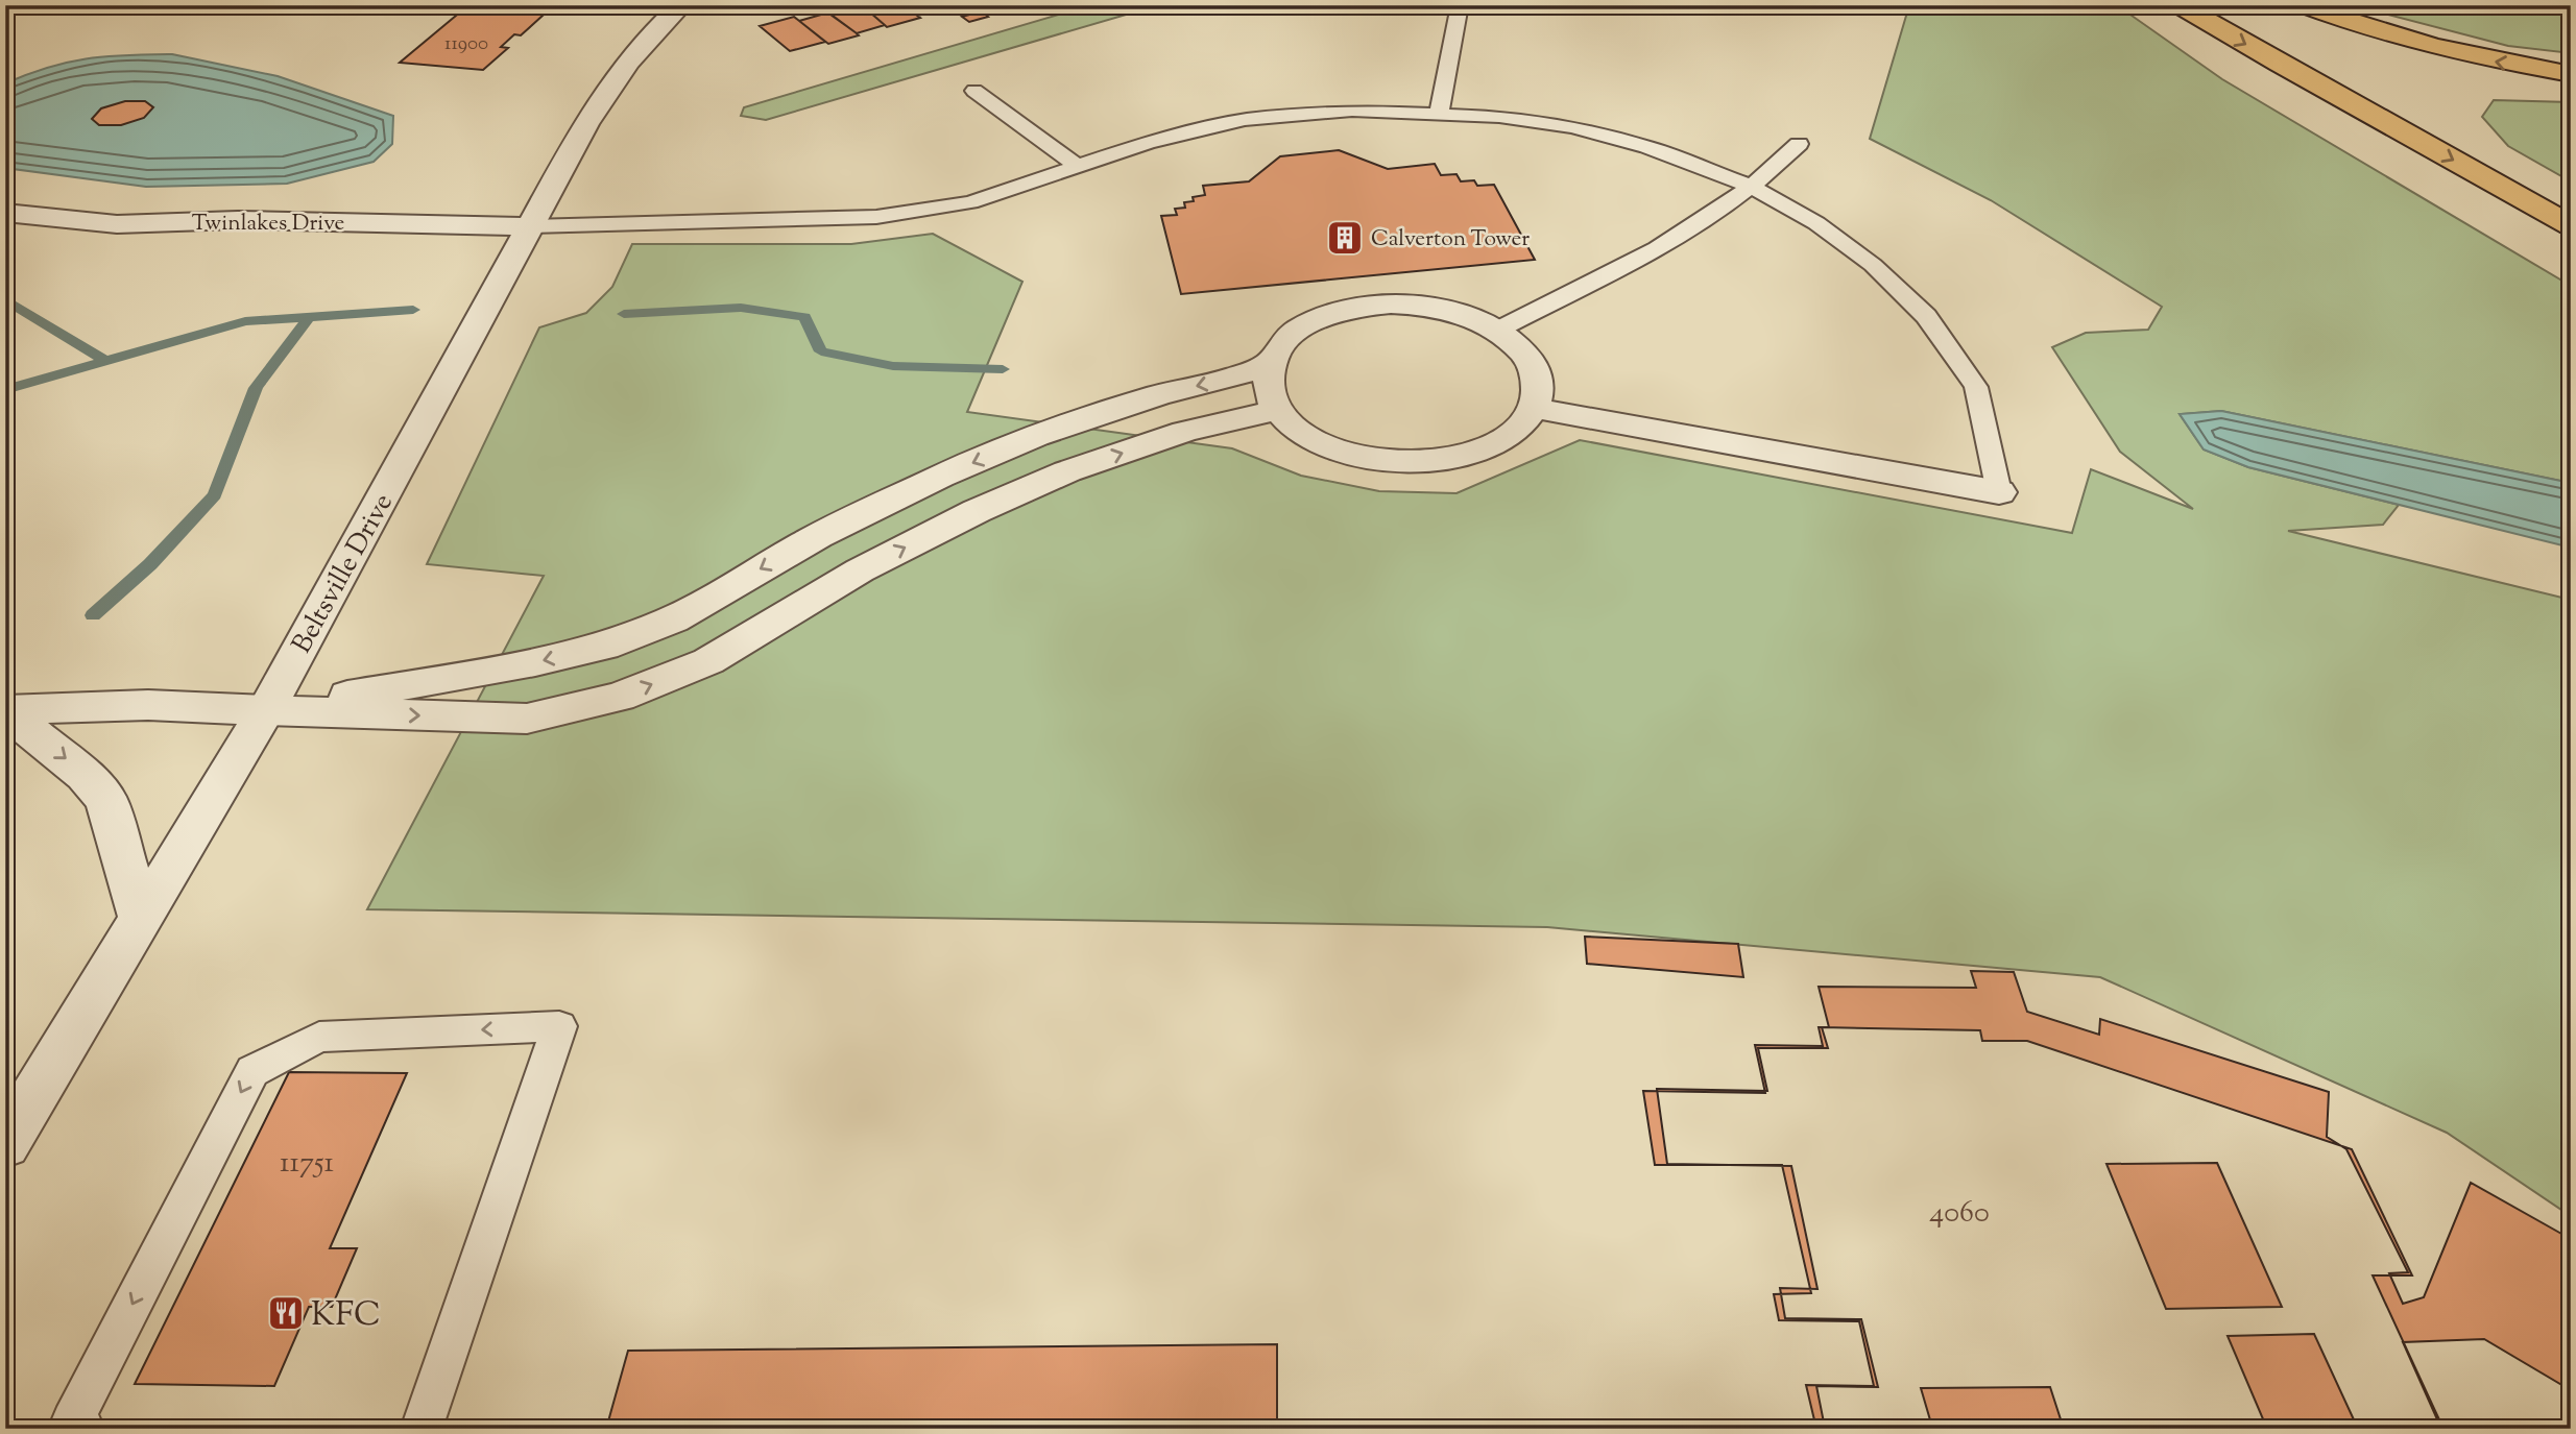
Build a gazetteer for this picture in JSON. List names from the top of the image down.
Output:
{
  "streets": {
    "street": ["Twinlakes Drive", "Beltsville Drive"]
  },
  "crossings": [
    ["Twinlakes Drive", "Beltsville Drive"]
  ],
  "places": {
    "building": ["Calverton Tower"],
    "restaurant": ["KFC"]
  },
  "house_numbers": ["11900", "11751", "4060"]
}
